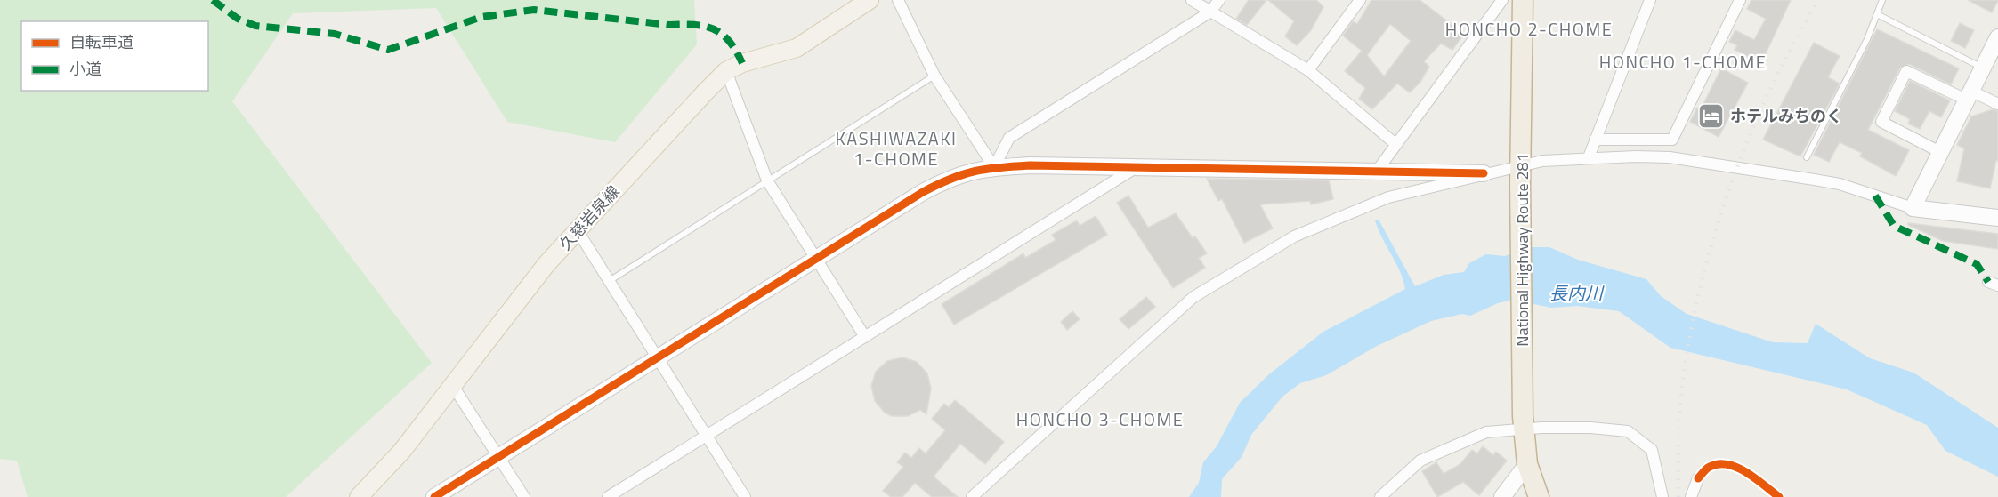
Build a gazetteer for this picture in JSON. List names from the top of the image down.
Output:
{
  "streets": {
    "highway": ["National Highway Route 281"],
    "main road": ["久慈岩泉線"]
  },
  "districts": [
    "HONCHO 2-CHOME",
    "HONCHO 1-CHOME",
    "KASHIWAZAKI 1-CHOME",
    "HONCHO 3-CHOME"
  ],
  "water": ["長内川"],
  "places": {
    "hotel": ["ホテルみちのく"]
  },
  "legend": ["自転車道", "小道"]
}
